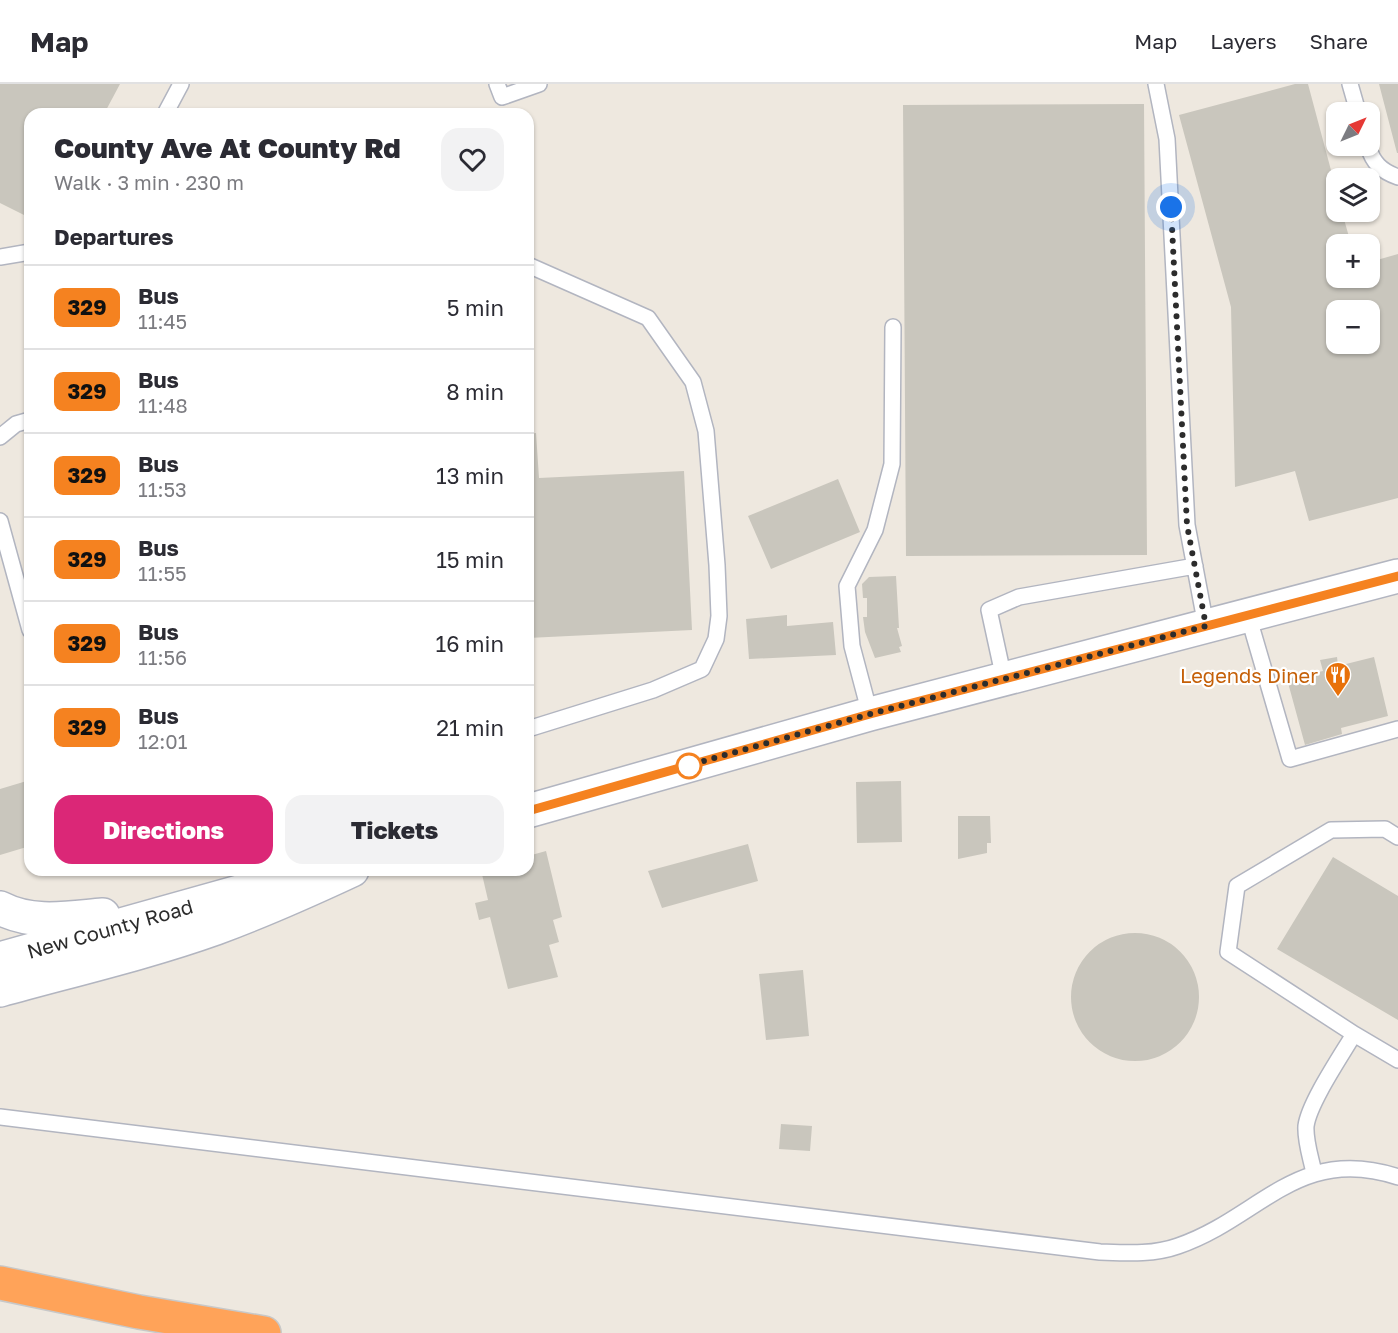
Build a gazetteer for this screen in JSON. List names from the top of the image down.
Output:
{
  "streets": {
    "main road": ["New County Road"]
  },
  "places": {
    "restaurant": ["Legends Diner"]
  },
  "lines": ["bus line 329"],
  "north": "top right",
  "page": {
    "header": "Map",
    "nav": ["Map", "Layers", "Share"],
    "map_buttons": ["+", "−"],
    "heading": [
      ["County Ave At County Rd", "Walk · 3 min · 230 m"],
      "Departures"
    ],
    "list": [
      {
        "mark": "329",
        "name": "Bus",
        "note": "11:45",
        "value": "5 min"
      },
      {
        "mark": "329",
        "name": "Bus",
        "note": "11:48",
        "value": "8 min"
      },
      {
        "mark": "329",
        "name": "Bus",
        "note": "11:53",
        "value": "13 min"
      },
      {
        "mark": "329",
        "name": "Bus",
        "note": "11:55",
        "value": "15 min"
      },
      {
        "mark": "329",
        "name": "Bus",
        "note": "11:56",
        "value": "16 min"
      },
      {
        "mark": "329",
        "name": "Bus",
        "note": "12:01",
        "value": "21 min"
      }
    ],
    "buttons": ["Directions", "Tickets"]
  }
}
